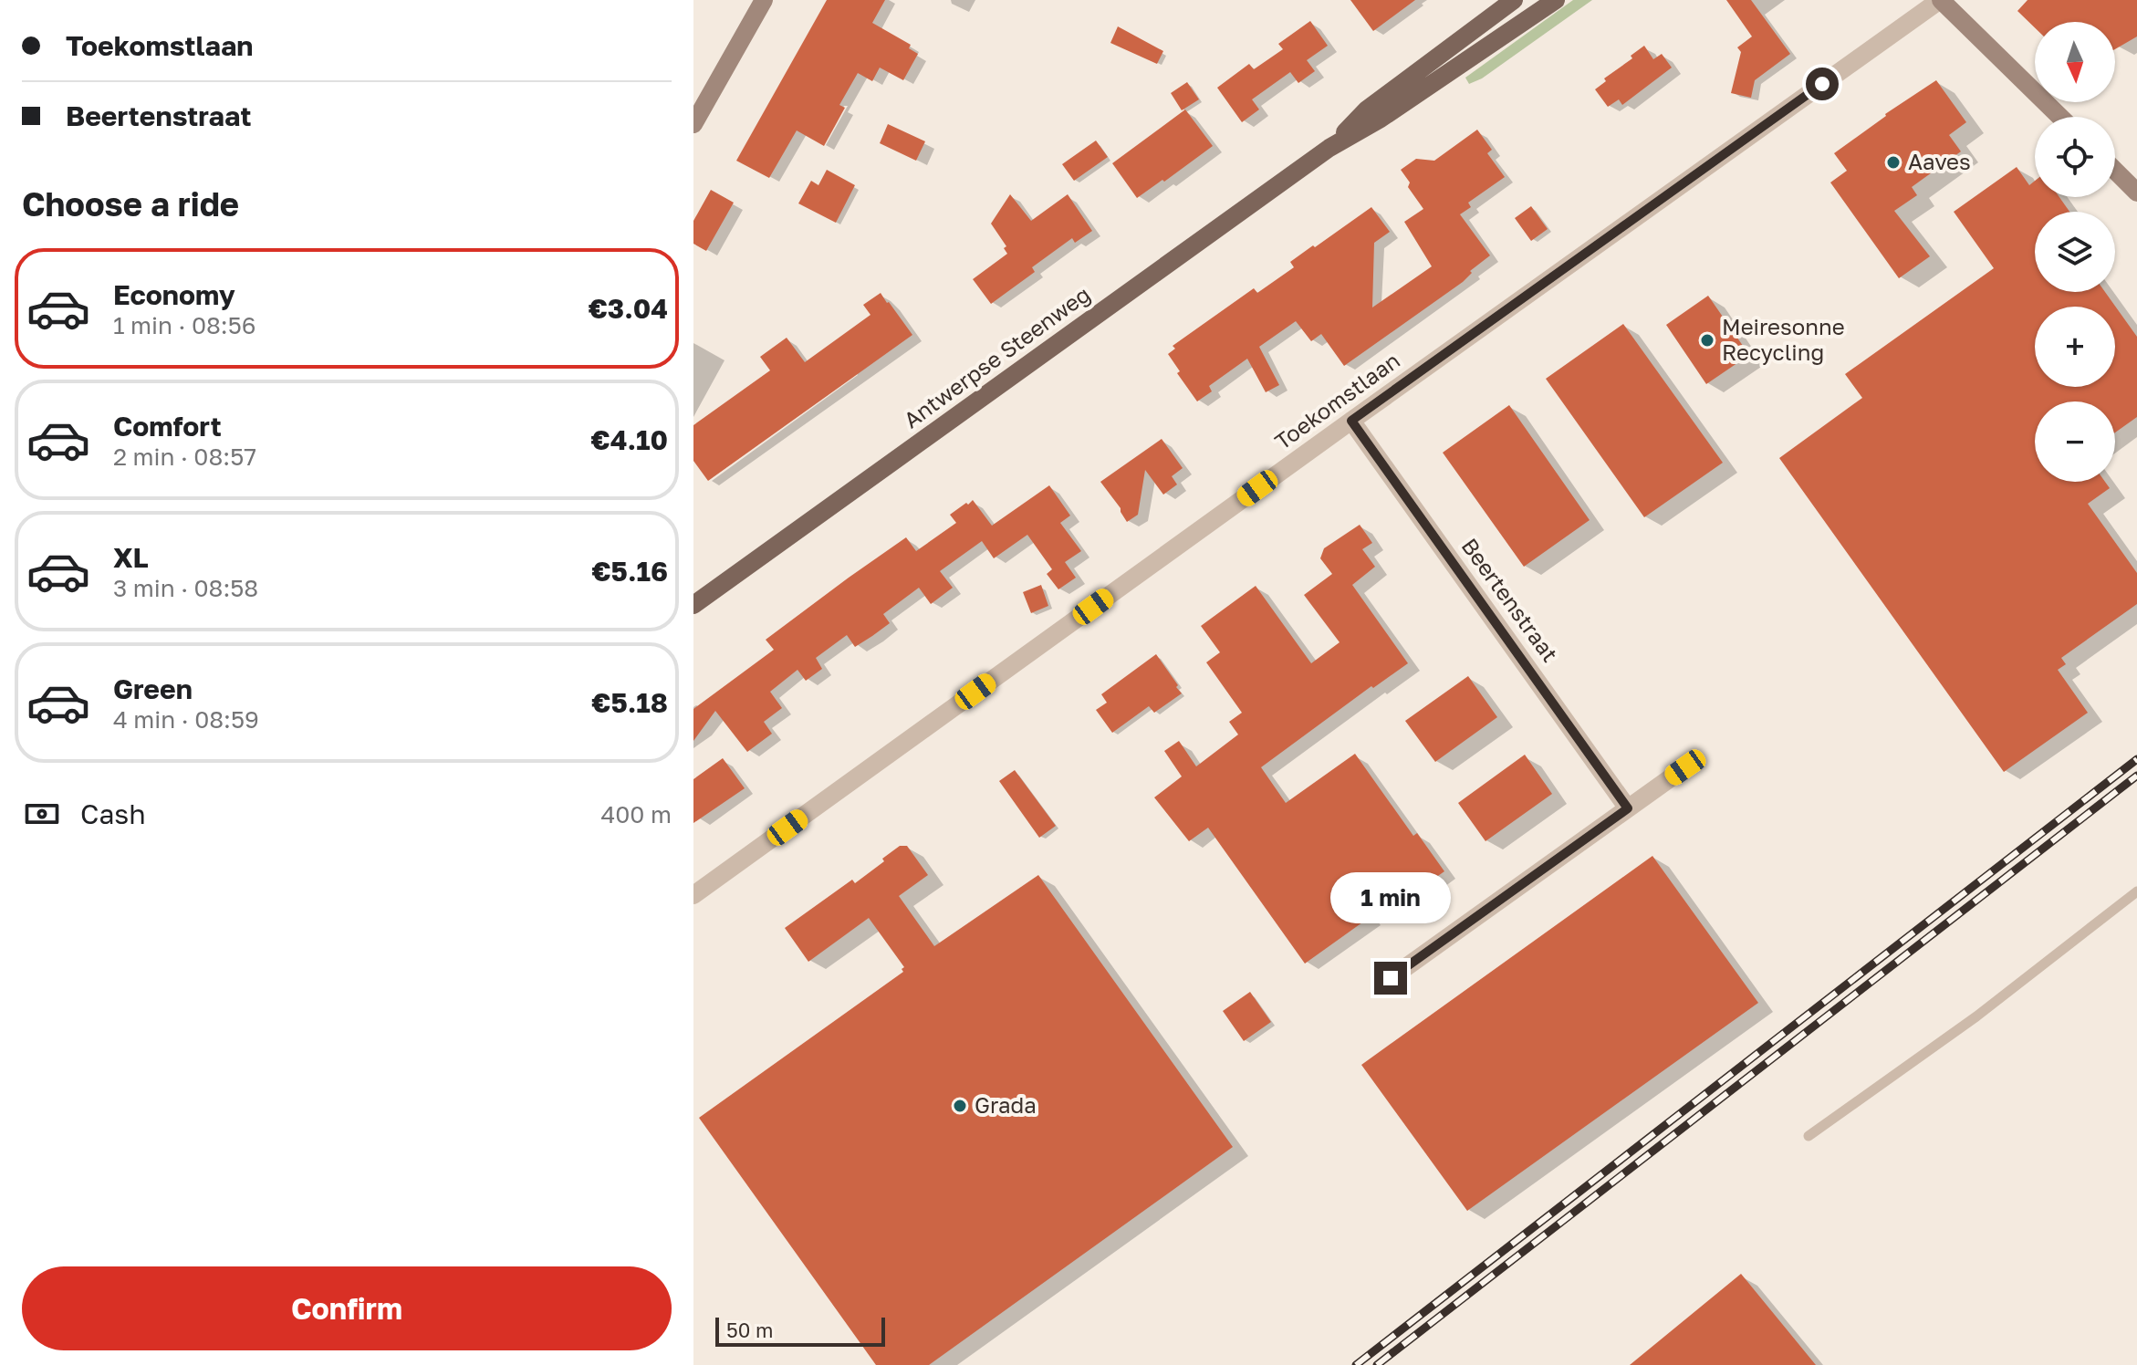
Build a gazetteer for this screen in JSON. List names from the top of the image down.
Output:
{
  "streets": {
    "main road": ["Antwerpse Steenweg"],
    "street": ["Toekomstlaan", "Beertenstraat"]
  },
  "crossings": [
    ["Toekomstlaan", "Beertenstraat"]
  ],
  "places": ["Aaves", "Meiresonne Recycling", "Grada"],
  "scale_bar": "50 m",
  "north": "bottom",
  "page": {
    "banner": ["Toekomstlaan", "Beertenstraat"],
    "map_buttons": ["+", "−"],
    "heading": "Choose a ride",
    "list": [
      {
        "name": "Economy",
        "note": "1 min · 08:56",
        "value": "€3.04"
      },
      {
        "name": "Comfort",
        "note": "2 min · 08:57",
        "value": "€4.10"
      },
      {
        "name": "XL",
        "note": "3 min · 08:58",
        "value": "€5.16"
      },
      {
        "name": "Green",
        "note": "4 min · 08:59",
        "value": "€5.18"
      }
    ],
    "pay": ["Cash", "400 m"],
    "bubble": "1 min",
    "buttons": "Confirm",
    "scale": "50 m"
  }
}
